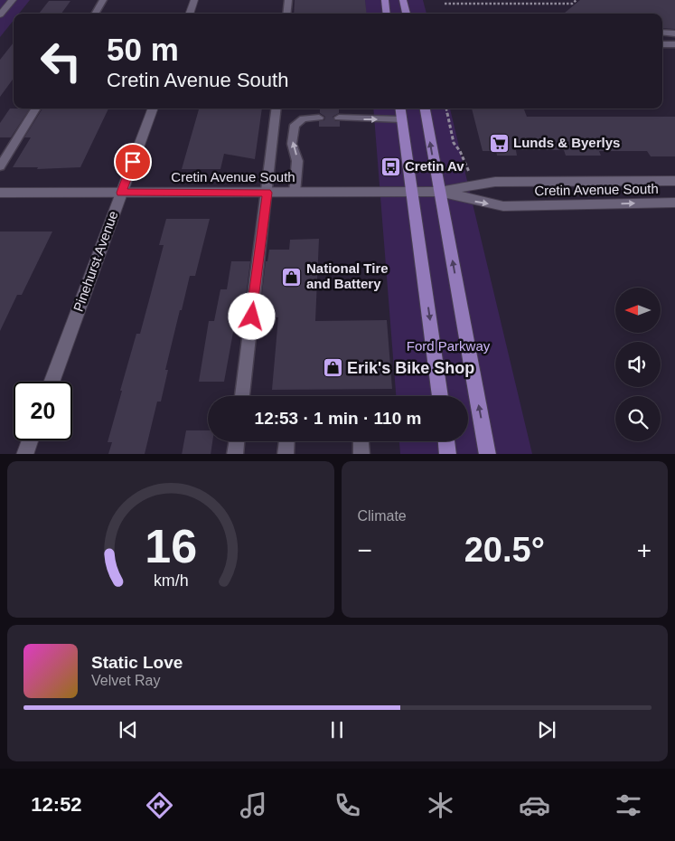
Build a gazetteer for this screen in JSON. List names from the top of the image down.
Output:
{
  "streets": {
    "street": ["Cretin Avenue South", "Pinehurst Avenue"]
  },
  "crossings": [
    ["Cretin Avenue South", "Pinehurst Avenue"]
  ],
  "parks": ["Ford Parkway"],
  "places": {
    "supermarket": ["Lunds & Byerlys"],
    "bus stop": ["Cretin Av"],
    "shop": ["National Tire and Battery", "Erik's Bike Shop"]
  },
  "north": "left",
  "page": {
    "turn": ["50 m", "Cretin Avenue South"],
    "limit": "20",
    "trip": "12:53 · 1 min · 110 m",
    "tile": "Climate",
    "heat": ["−", "20.5°", "+"],
    "song": ["Static Love", "Velvet Ray"],
    "tabs": "12:52",
    "gauge": ["16", "km/h"]
  }
}
